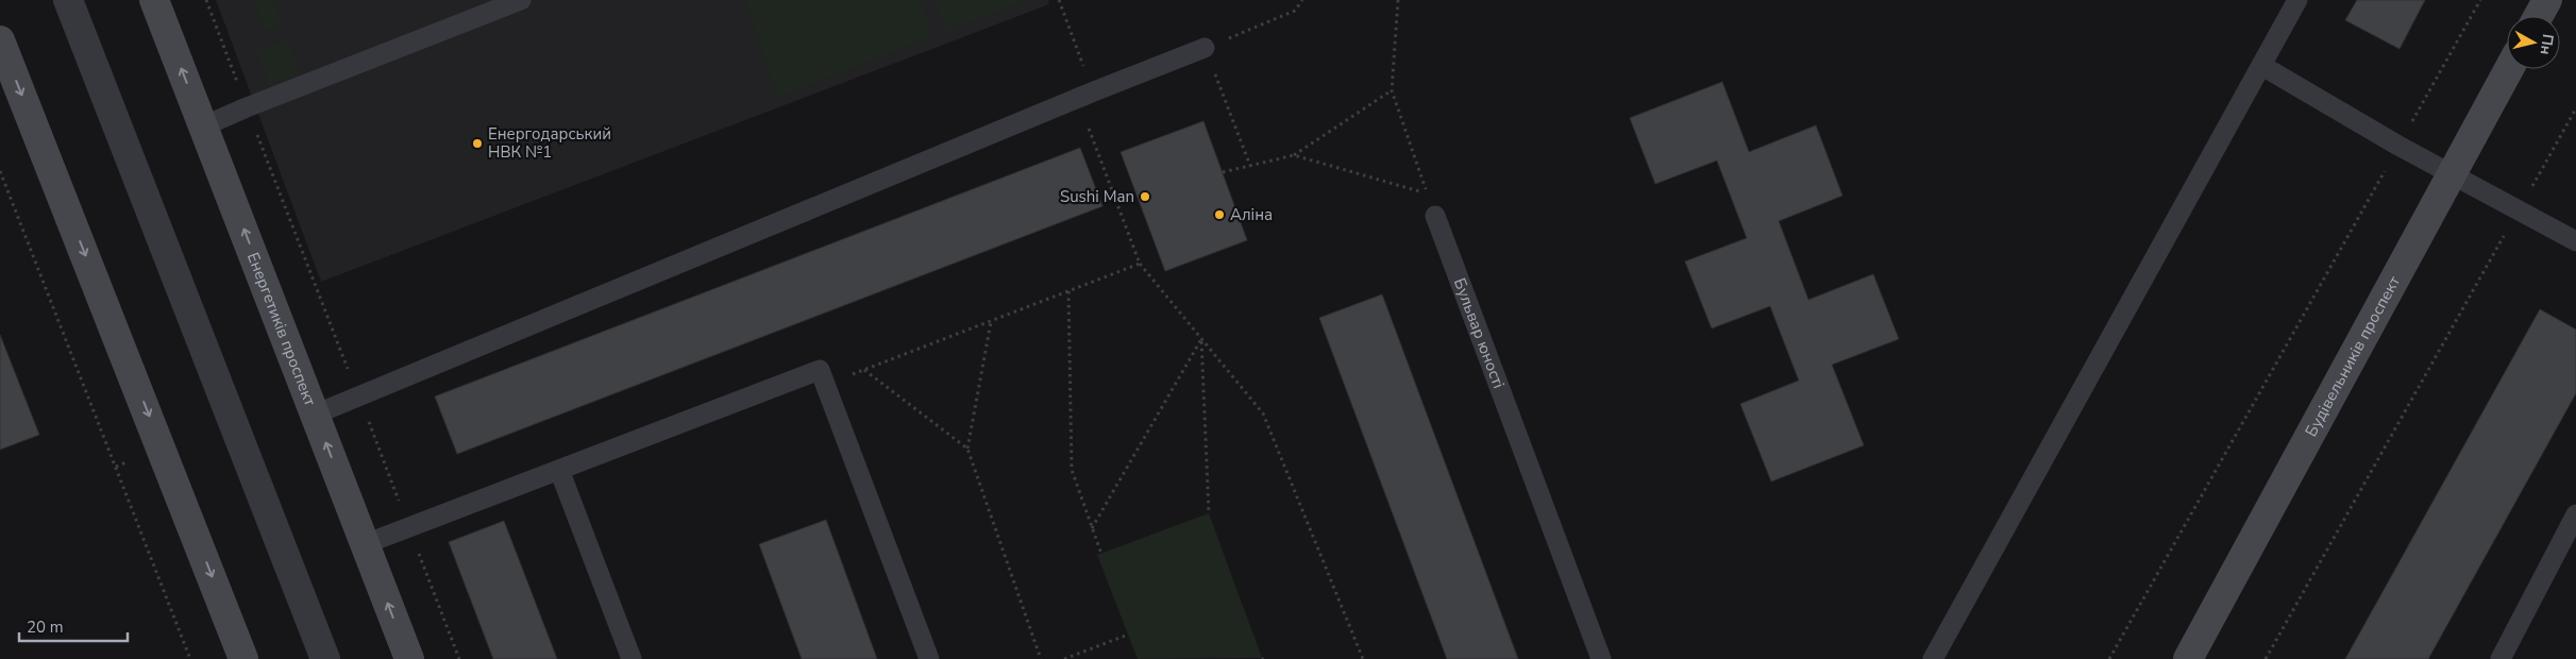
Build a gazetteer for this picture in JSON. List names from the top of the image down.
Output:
{
  "streets": {
    "street": ["Енергетиків проспект", "Будівельників проспект"],
    "lane": ["Бульвар юності"]
  },
  "places": ["Енергодарський НВК №1", "Sushi Man", "Аліна"],
  "scale_bar": "20 m",
  "north": "right"
}
